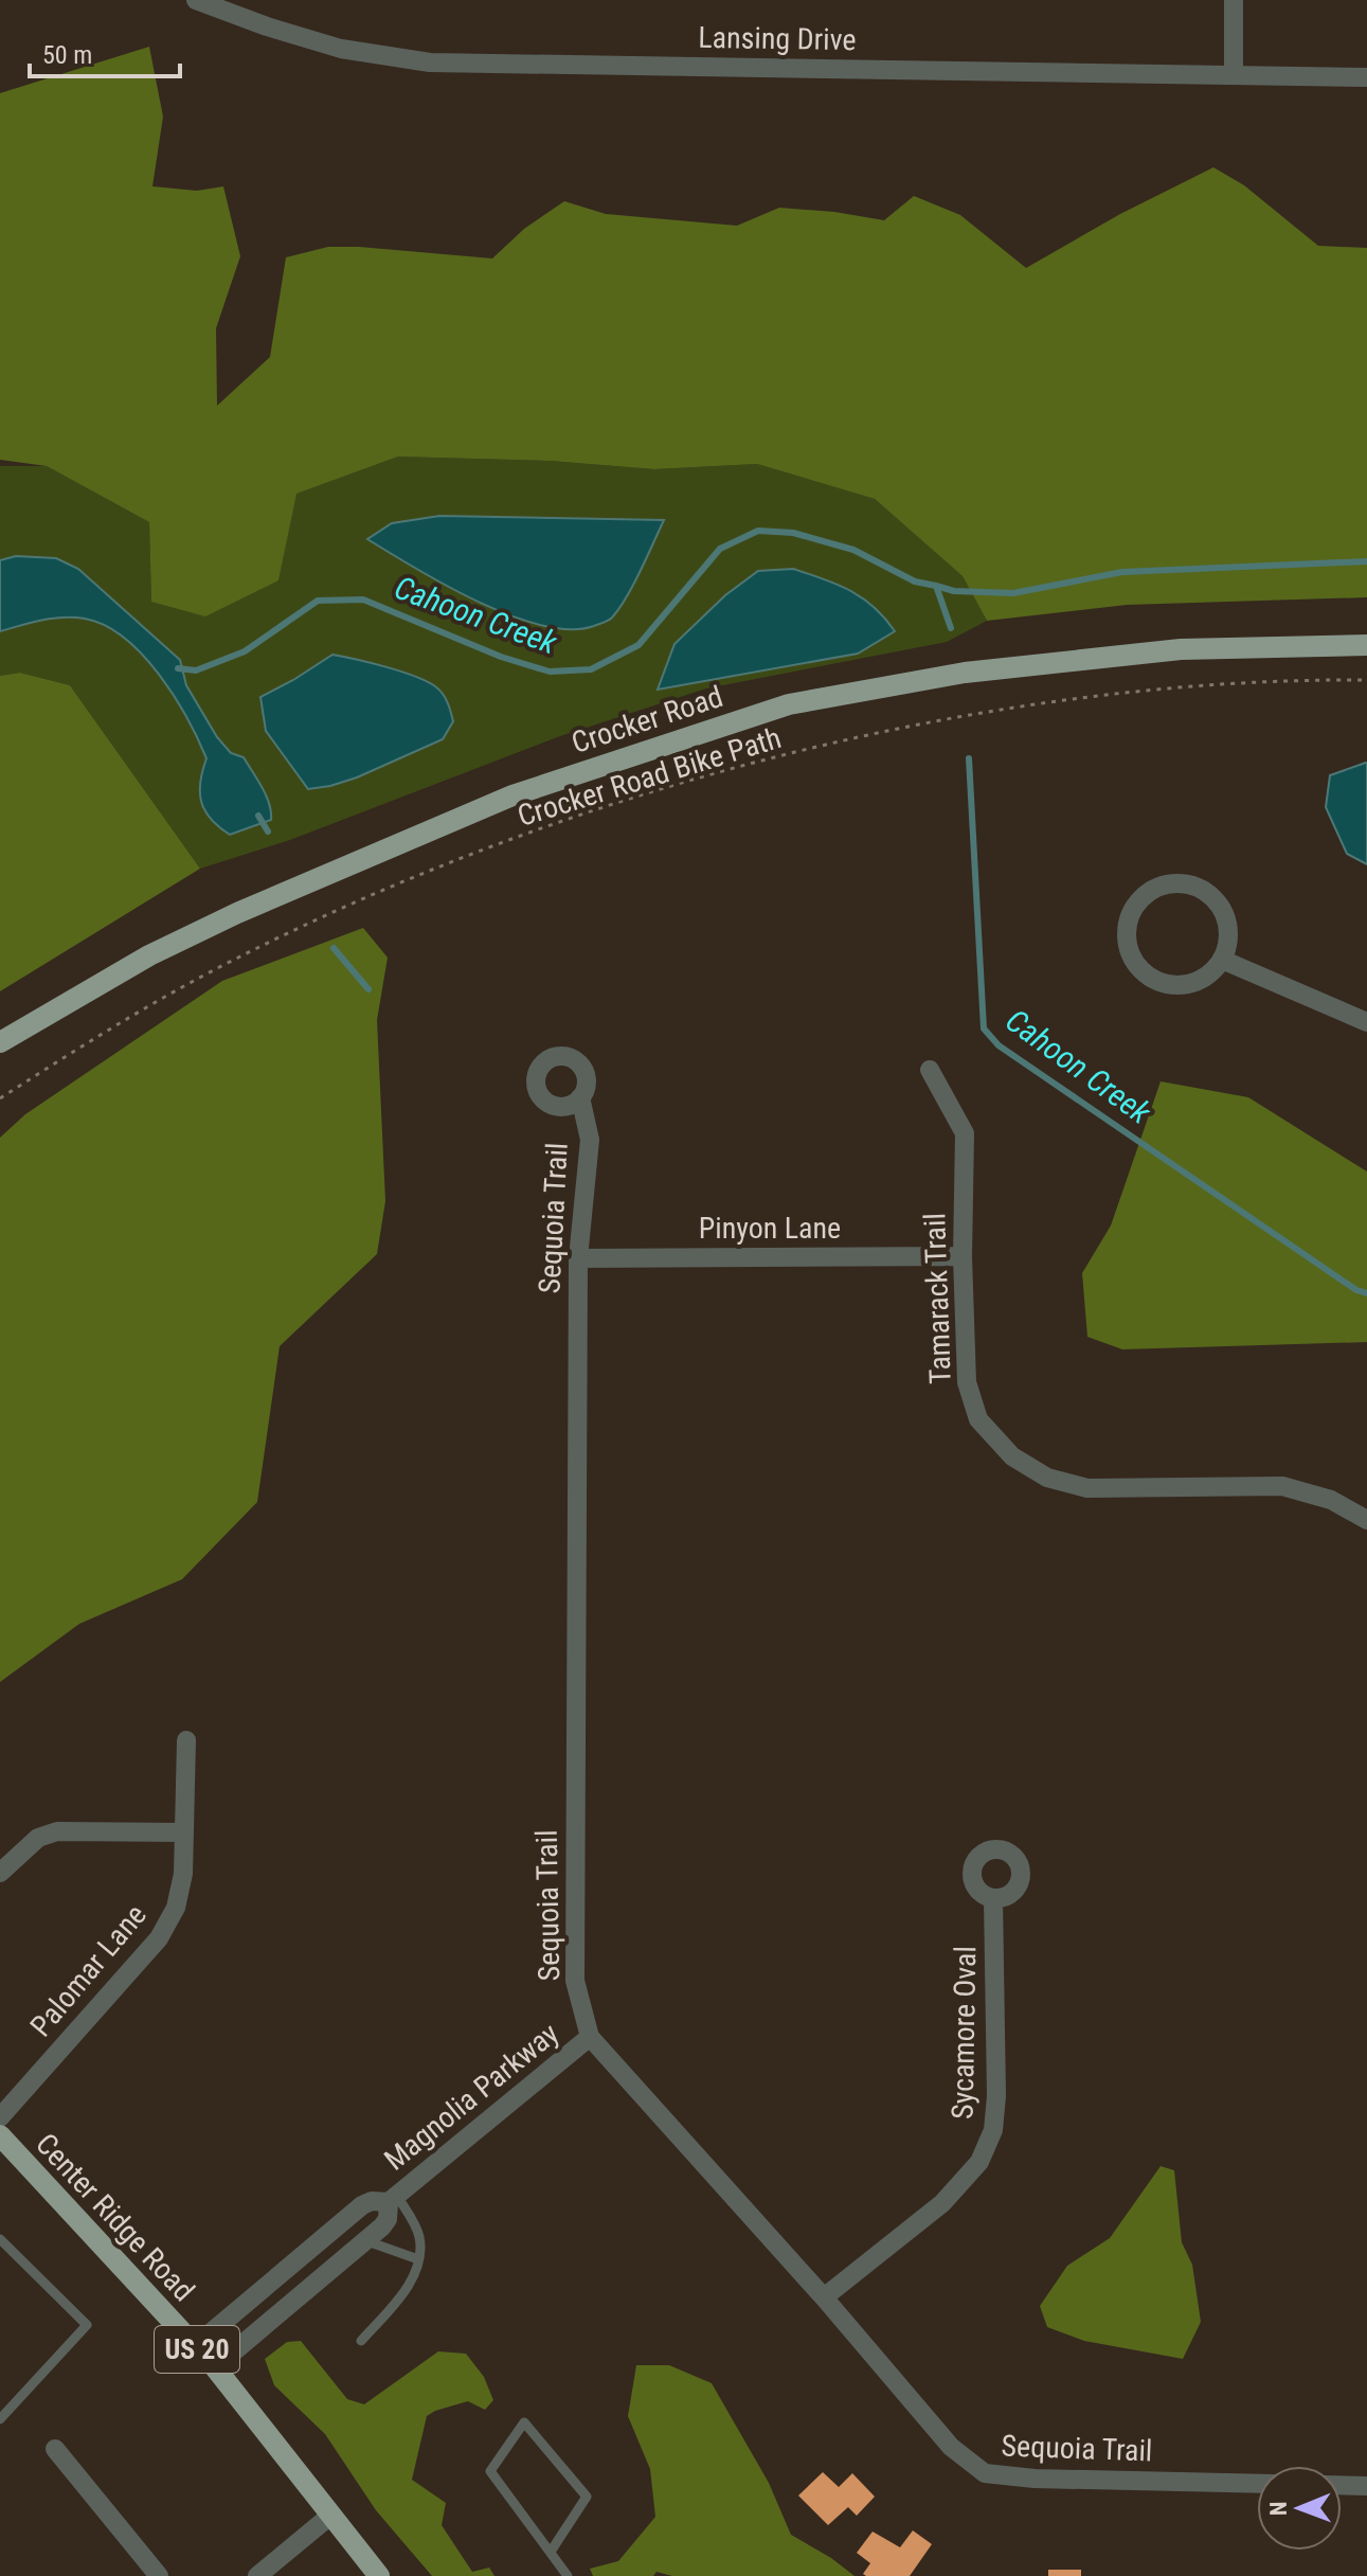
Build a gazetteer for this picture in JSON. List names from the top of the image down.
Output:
{
  "streets": {
    "main road": ["Crocker Road", "Center Ridge Road", "US 20"],
    "street": [
      "Lansing Drive",
      "Sequoia Trail",
      "Pinyon Lane",
      "Tamarack Trail",
      "Palomar Lane",
      "Sycamore Oval",
      "Magnolia Parkway"
    ],
    "path": ["Crocker Road Bike Path"]
  },
  "crossings": [
    ["Sequoia Trail", "Pinyon Lane"],
    ["Sequoia Trail", "Sycamore Oval"],
    ["Sequoia Trail", "Magnolia Parkway"],
    ["Pinyon Lane", "Tamarack Trail"],
    ["Magnolia Parkway", "Center Ridge Road"]
  ],
  "water": ["Cahoon Creek"],
  "scale_bar": "50 m",
  "north": "left"
}
